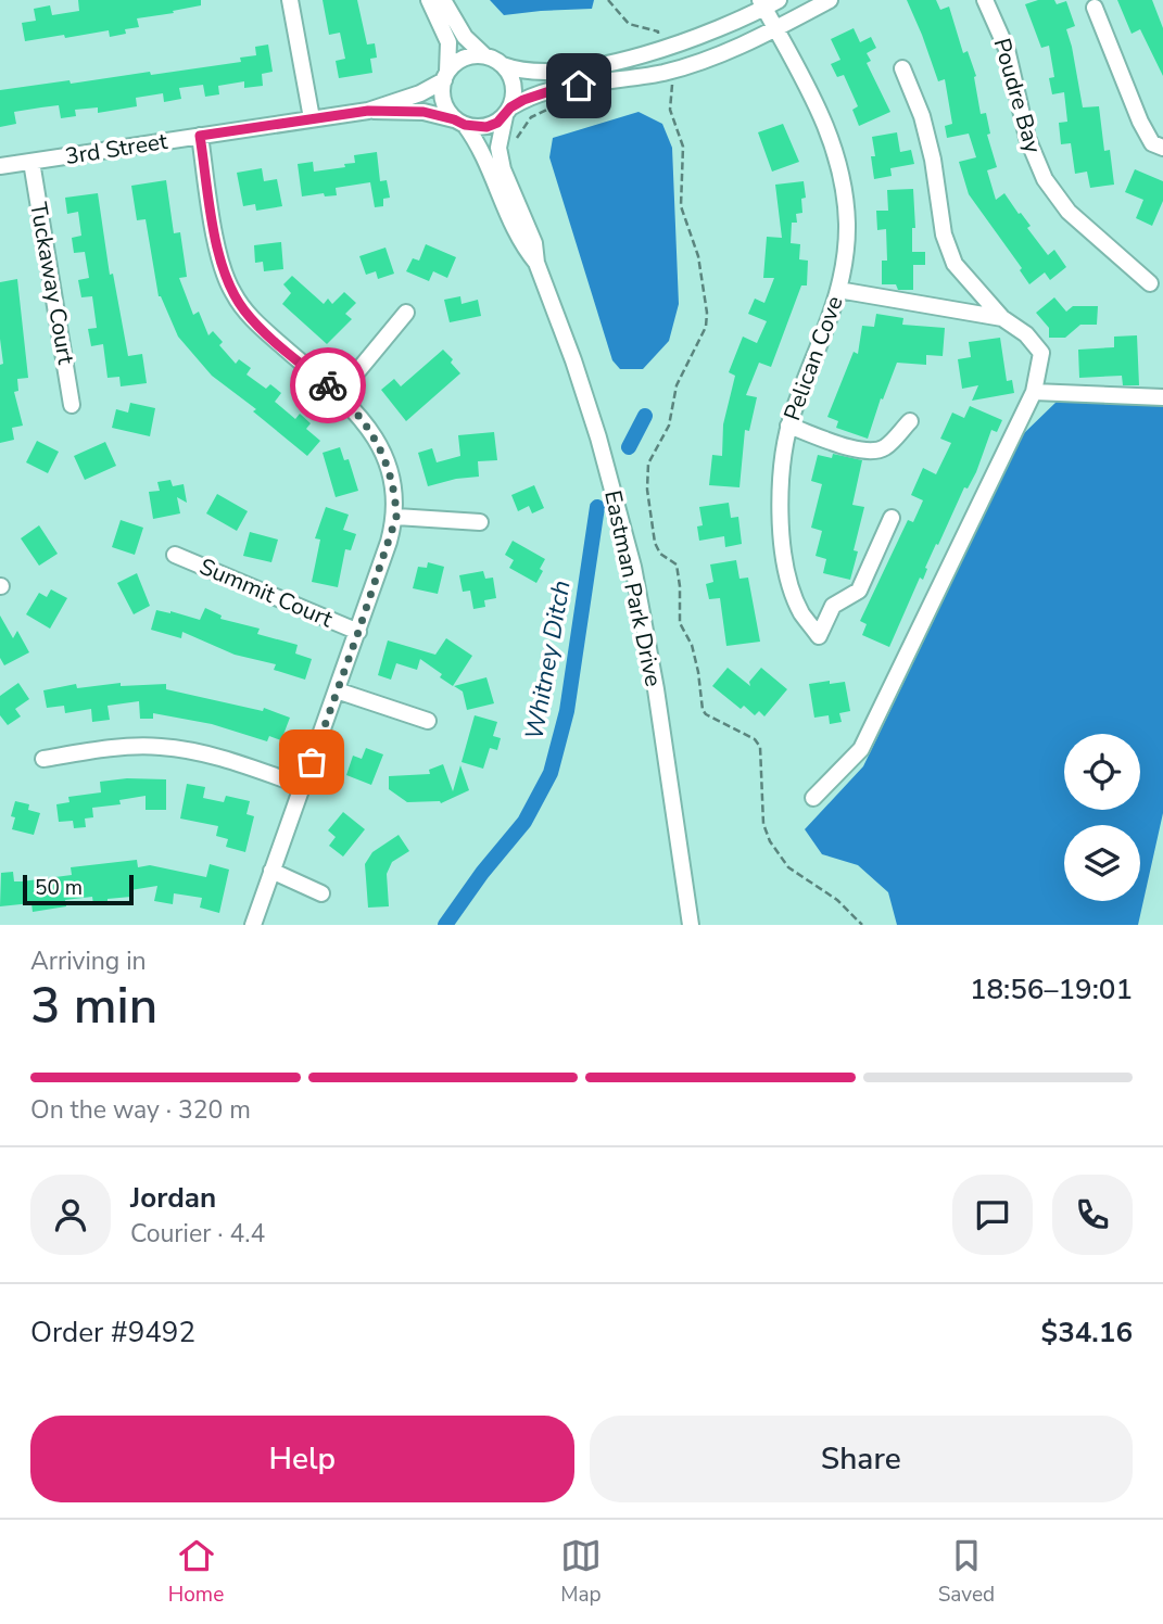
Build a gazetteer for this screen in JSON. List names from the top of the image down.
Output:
{
  "streets": {
    "street": [
      "Poudre Bay",
      "3rd Street",
      "Tuckaway Court",
      "Pelican Cove",
      "Eastman Park Drive",
      "Summit Court"
    ]
  },
  "crossings": [
    ["3rd Street", "Tuckaway Court"],
    ["3rd Street", "Eastman Park Drive"]
  ],
  "water": ["Whitney Ditch"],
  "scale_bar": "50 m",
  "page": {
    "scale": "50 m",
    "heading": ["3 min", "Arriving in", "18:56–19:01"],
    "panel": [
      "Jordan",
      "Courier · 4.4",
      "Order #9492",
      "$34.16"
    ],
    "bar": "On the way · 320 m",
    "buttons": ["Help", "Share"],
    "tabs": ["Home", "Map", "Saved"]
  }
}
